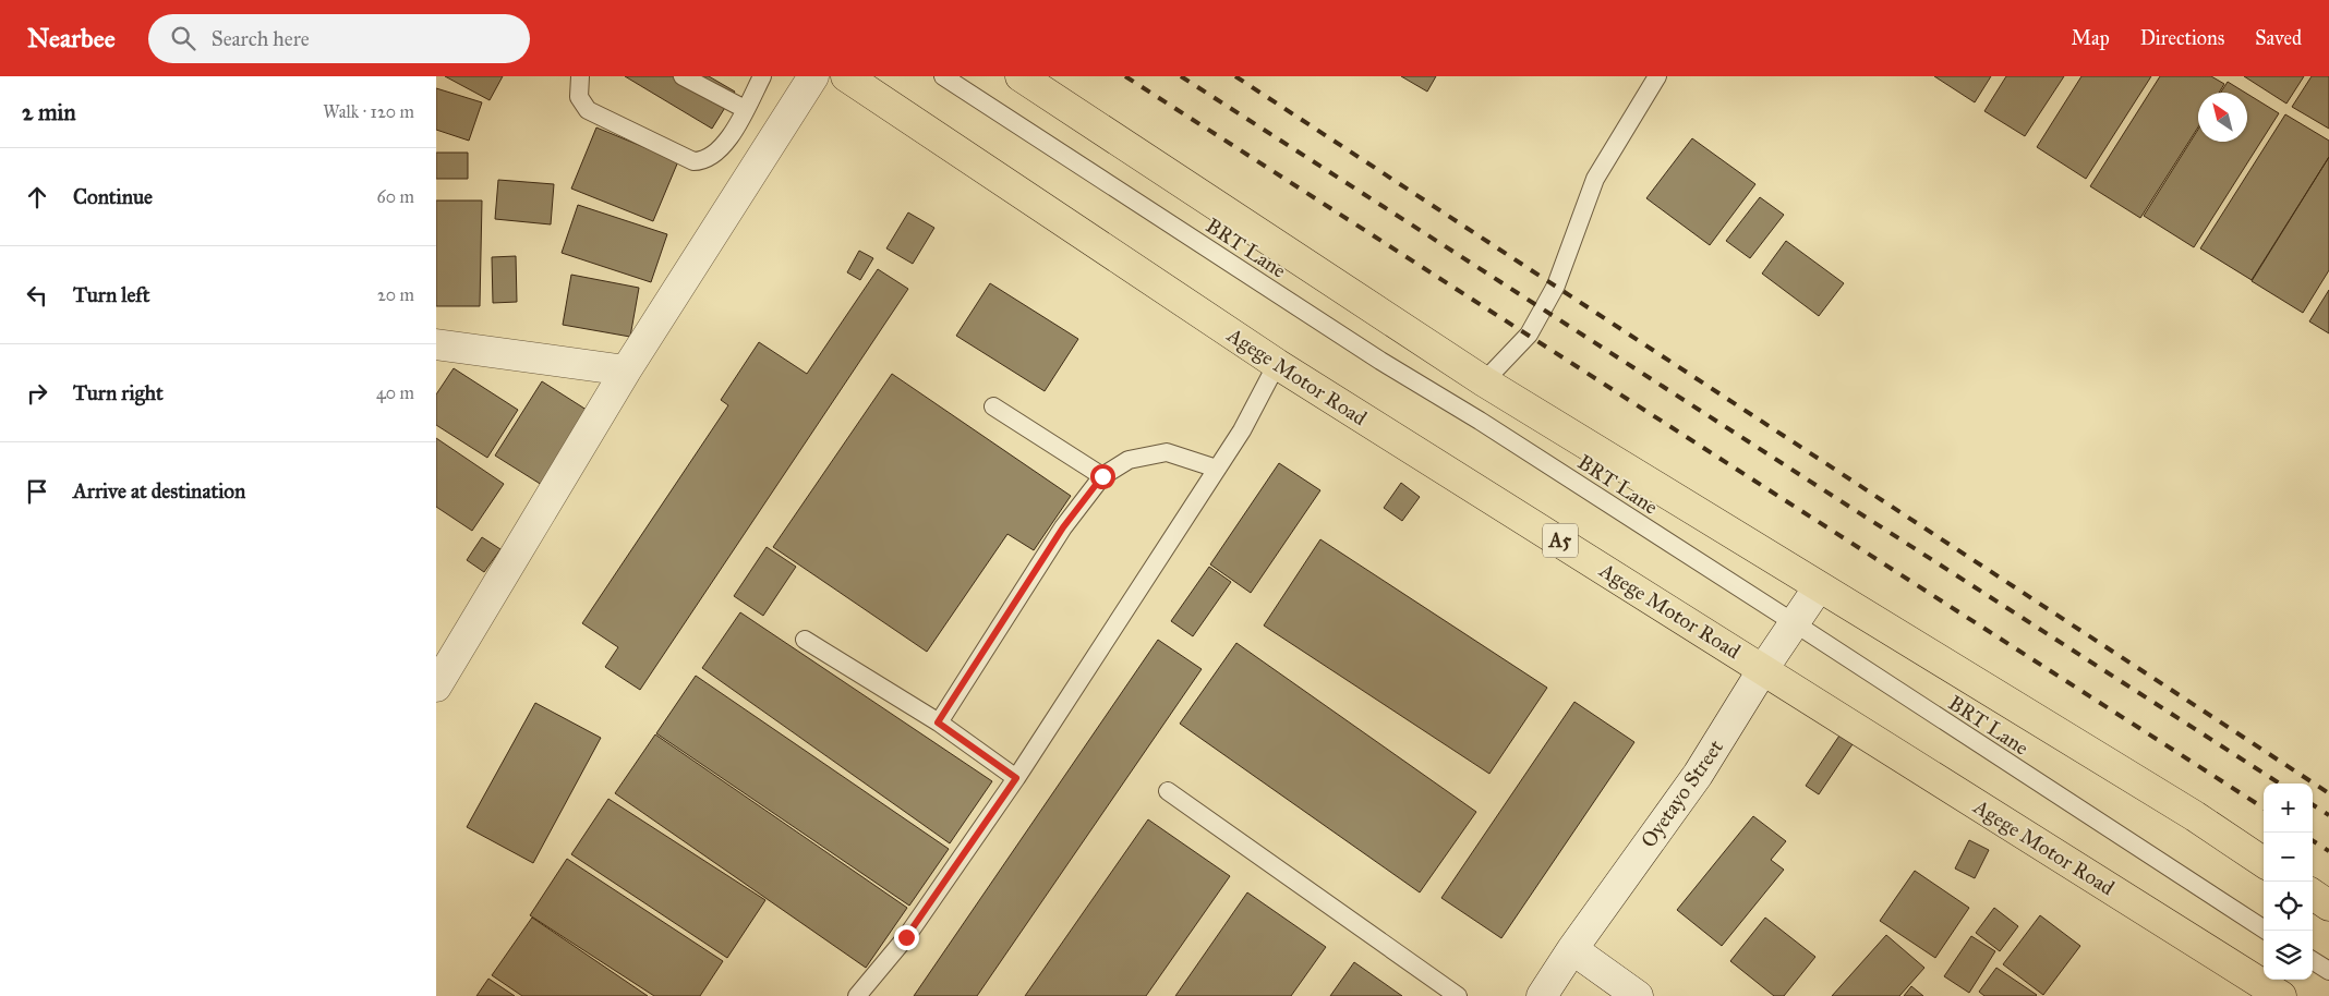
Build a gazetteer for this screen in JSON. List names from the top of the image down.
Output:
{
  "streets": {
    "highway": ["Agege Motor Road", "A5"],
    "street": ["Oyetayo Street"],
    "lane": ["BRT Lane"]
  },
  "crossings": [
    ["BRT Lane", "Oyetayo Street"],
    ["Agege Motor Road", "Oyetayo Street"]
  ],
  "north": "top left",
  "page": {
    "header": "Nearbee",
    "search": "Search here",
    "nav": ["Map", "Directions", "Saved"],
    "heading": ["2 min", "Walk · 120 m"],
    "list": [
      ["Continue", "60 m"],
      ["Turn left", "20 m"],
      ["Turn right", "40 m"],
      "Arrive at destination"
    ],
    "map_buttons": ["+", "−"]
  }
}
